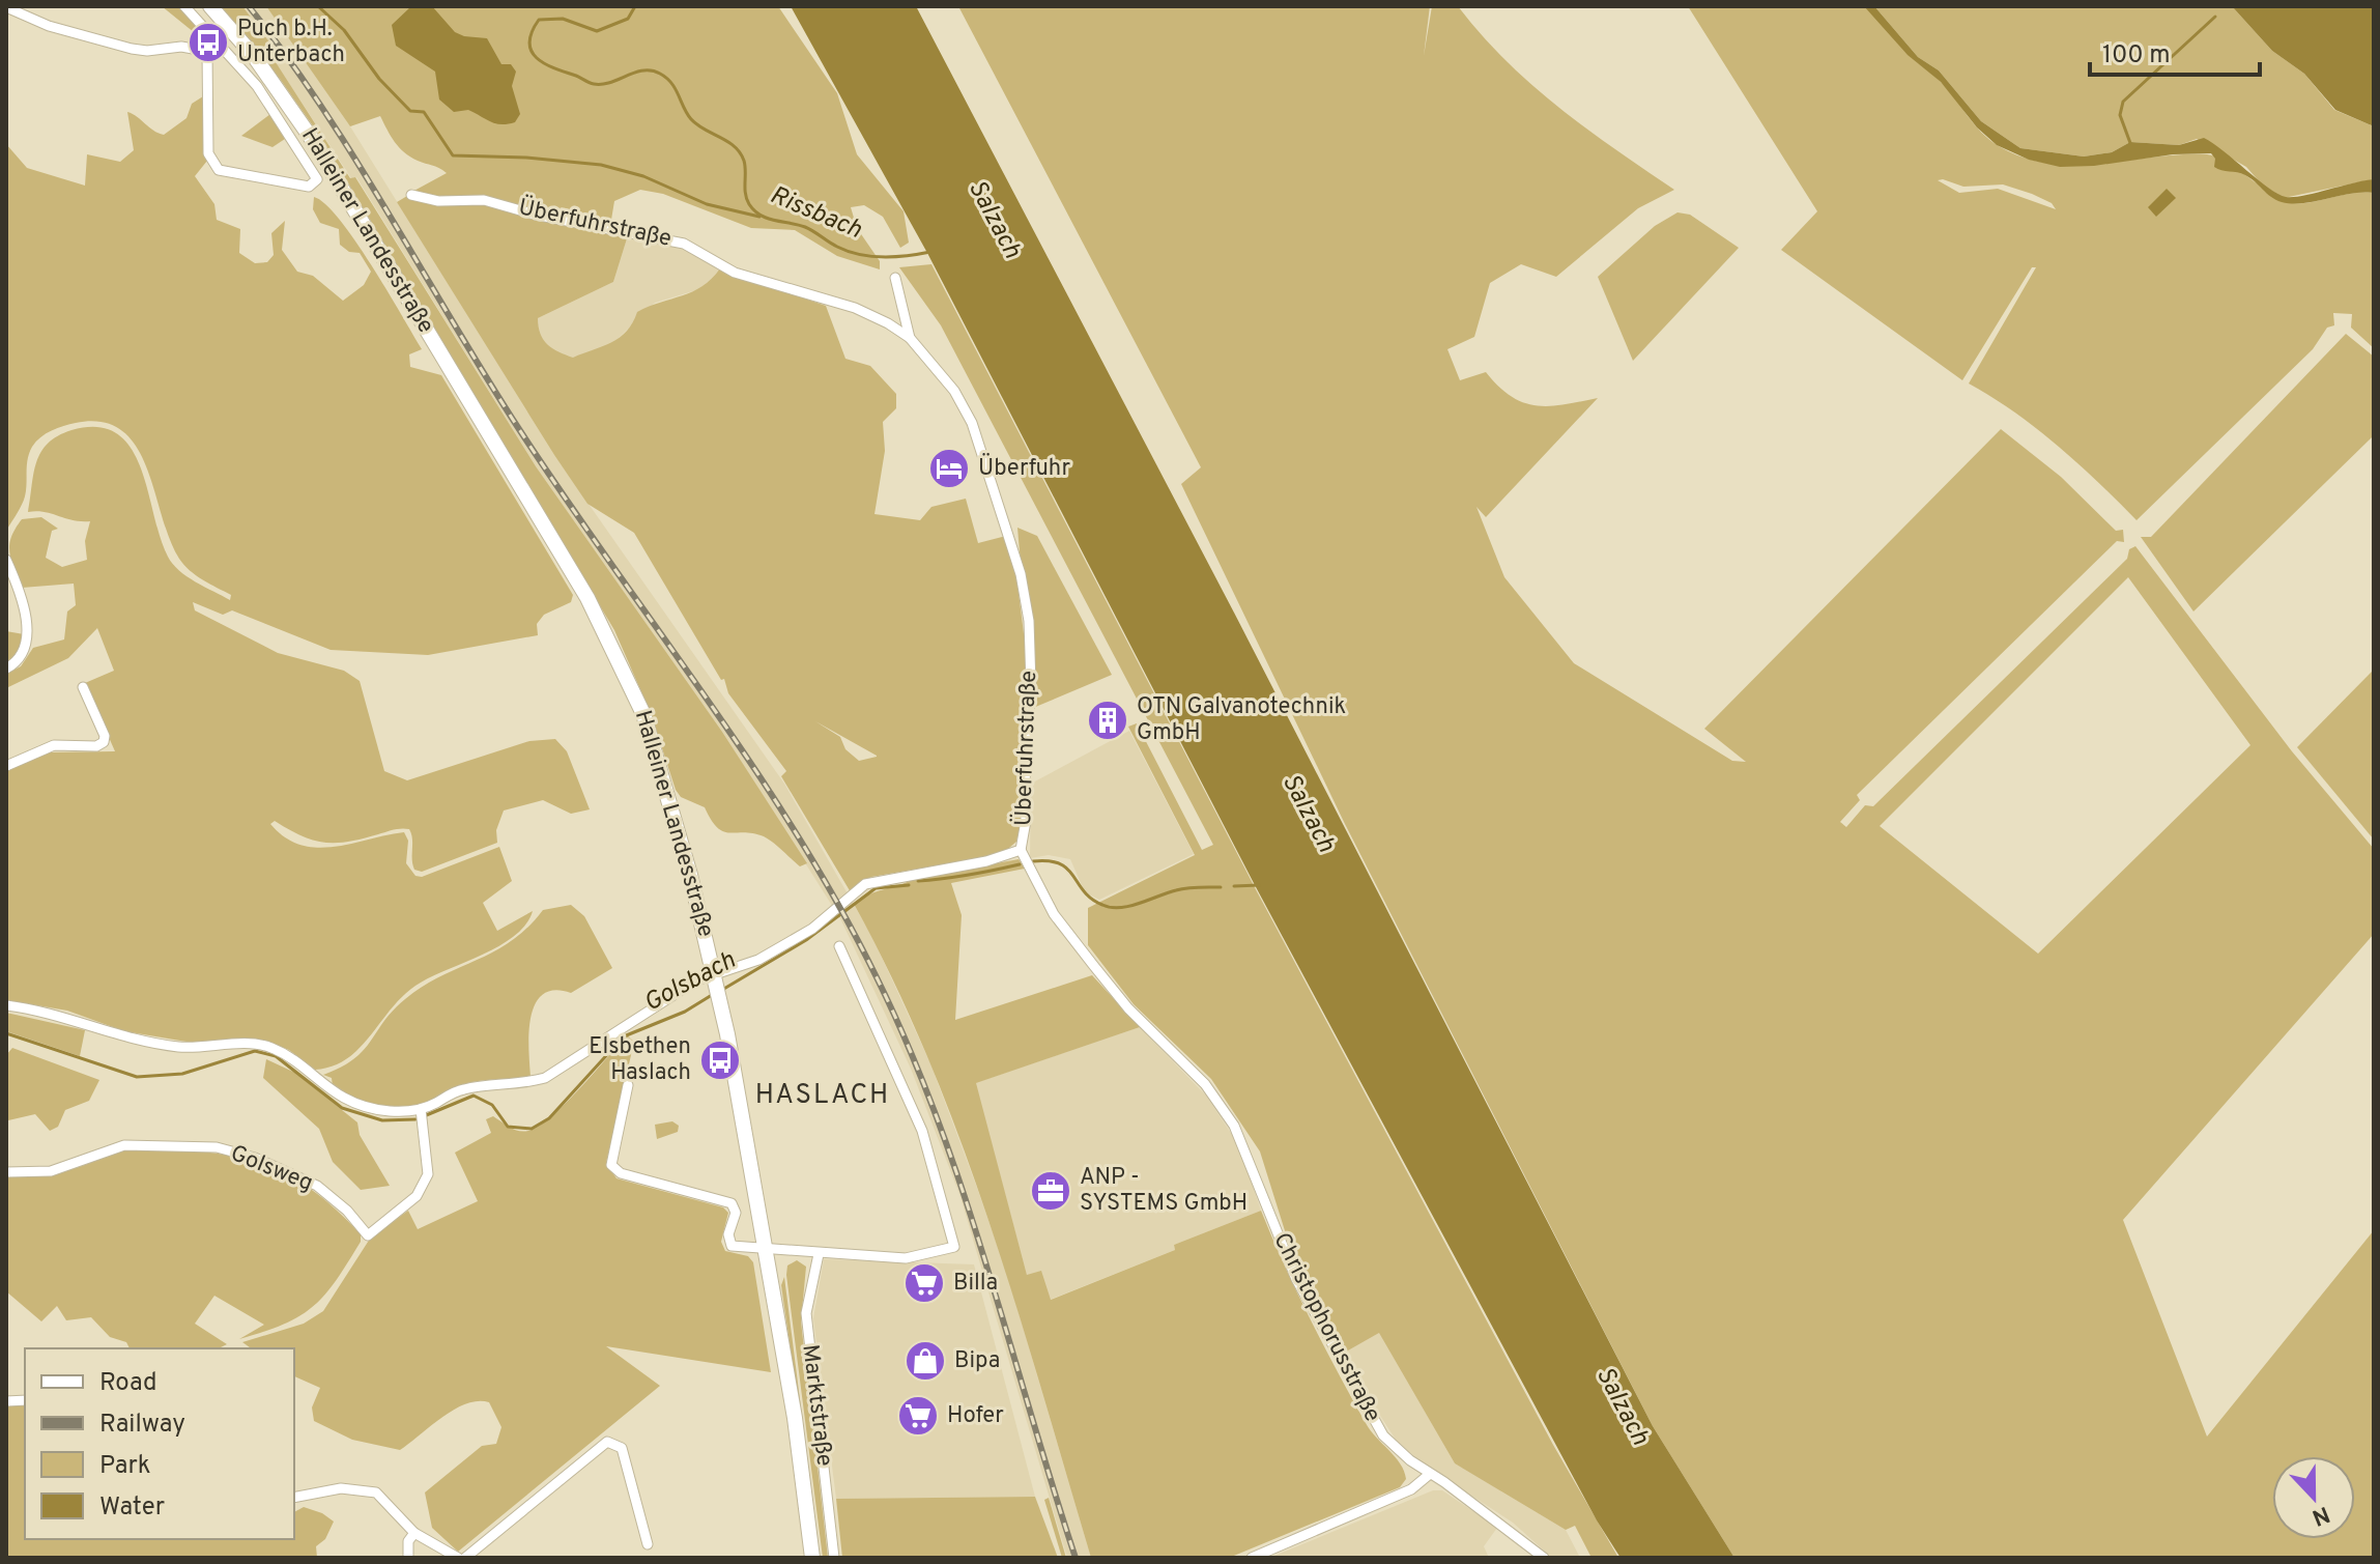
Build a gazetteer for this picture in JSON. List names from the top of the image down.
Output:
{
  "streets": {
    "main road": ["Halleiner Landesstraße"],
    "street": [
      "Überfuhrstraße",
      "Golsweg",
      "Christophorusstraße",
      "Marktstraße"
    ]
  },
  "crossings": [
    ["Überfuhrstraße", "Halleiner Landesstraße"],
    ["Überfuhrstraße", "Golsweg"],
    ["Überfuhrstraße", "Christophorusstraße"]
  ],
  "districts": ["HASLACH"],
  "water": ["Rissbach", "Salzach", "Golsbach"],
  "places": {
    "bus stop": ["Puch b.H. Unterbach", "Elsbethen Haslach"],
    "hotel": ["Überfuhr"],
    "building": ["OTN Galvanotechnik GmbH"],
    "office": ["ANP - SYSTEMS GmbH"],
    "supermarket": ["Billa", "Hofer"],
    "shop": ["Bipa"]
  },
  "legend": [
    "Road",
    "Railway",
    "Park",
    "Water"
  ],
  "scale_bar": "100 m",
  "north": "bottom"
}
